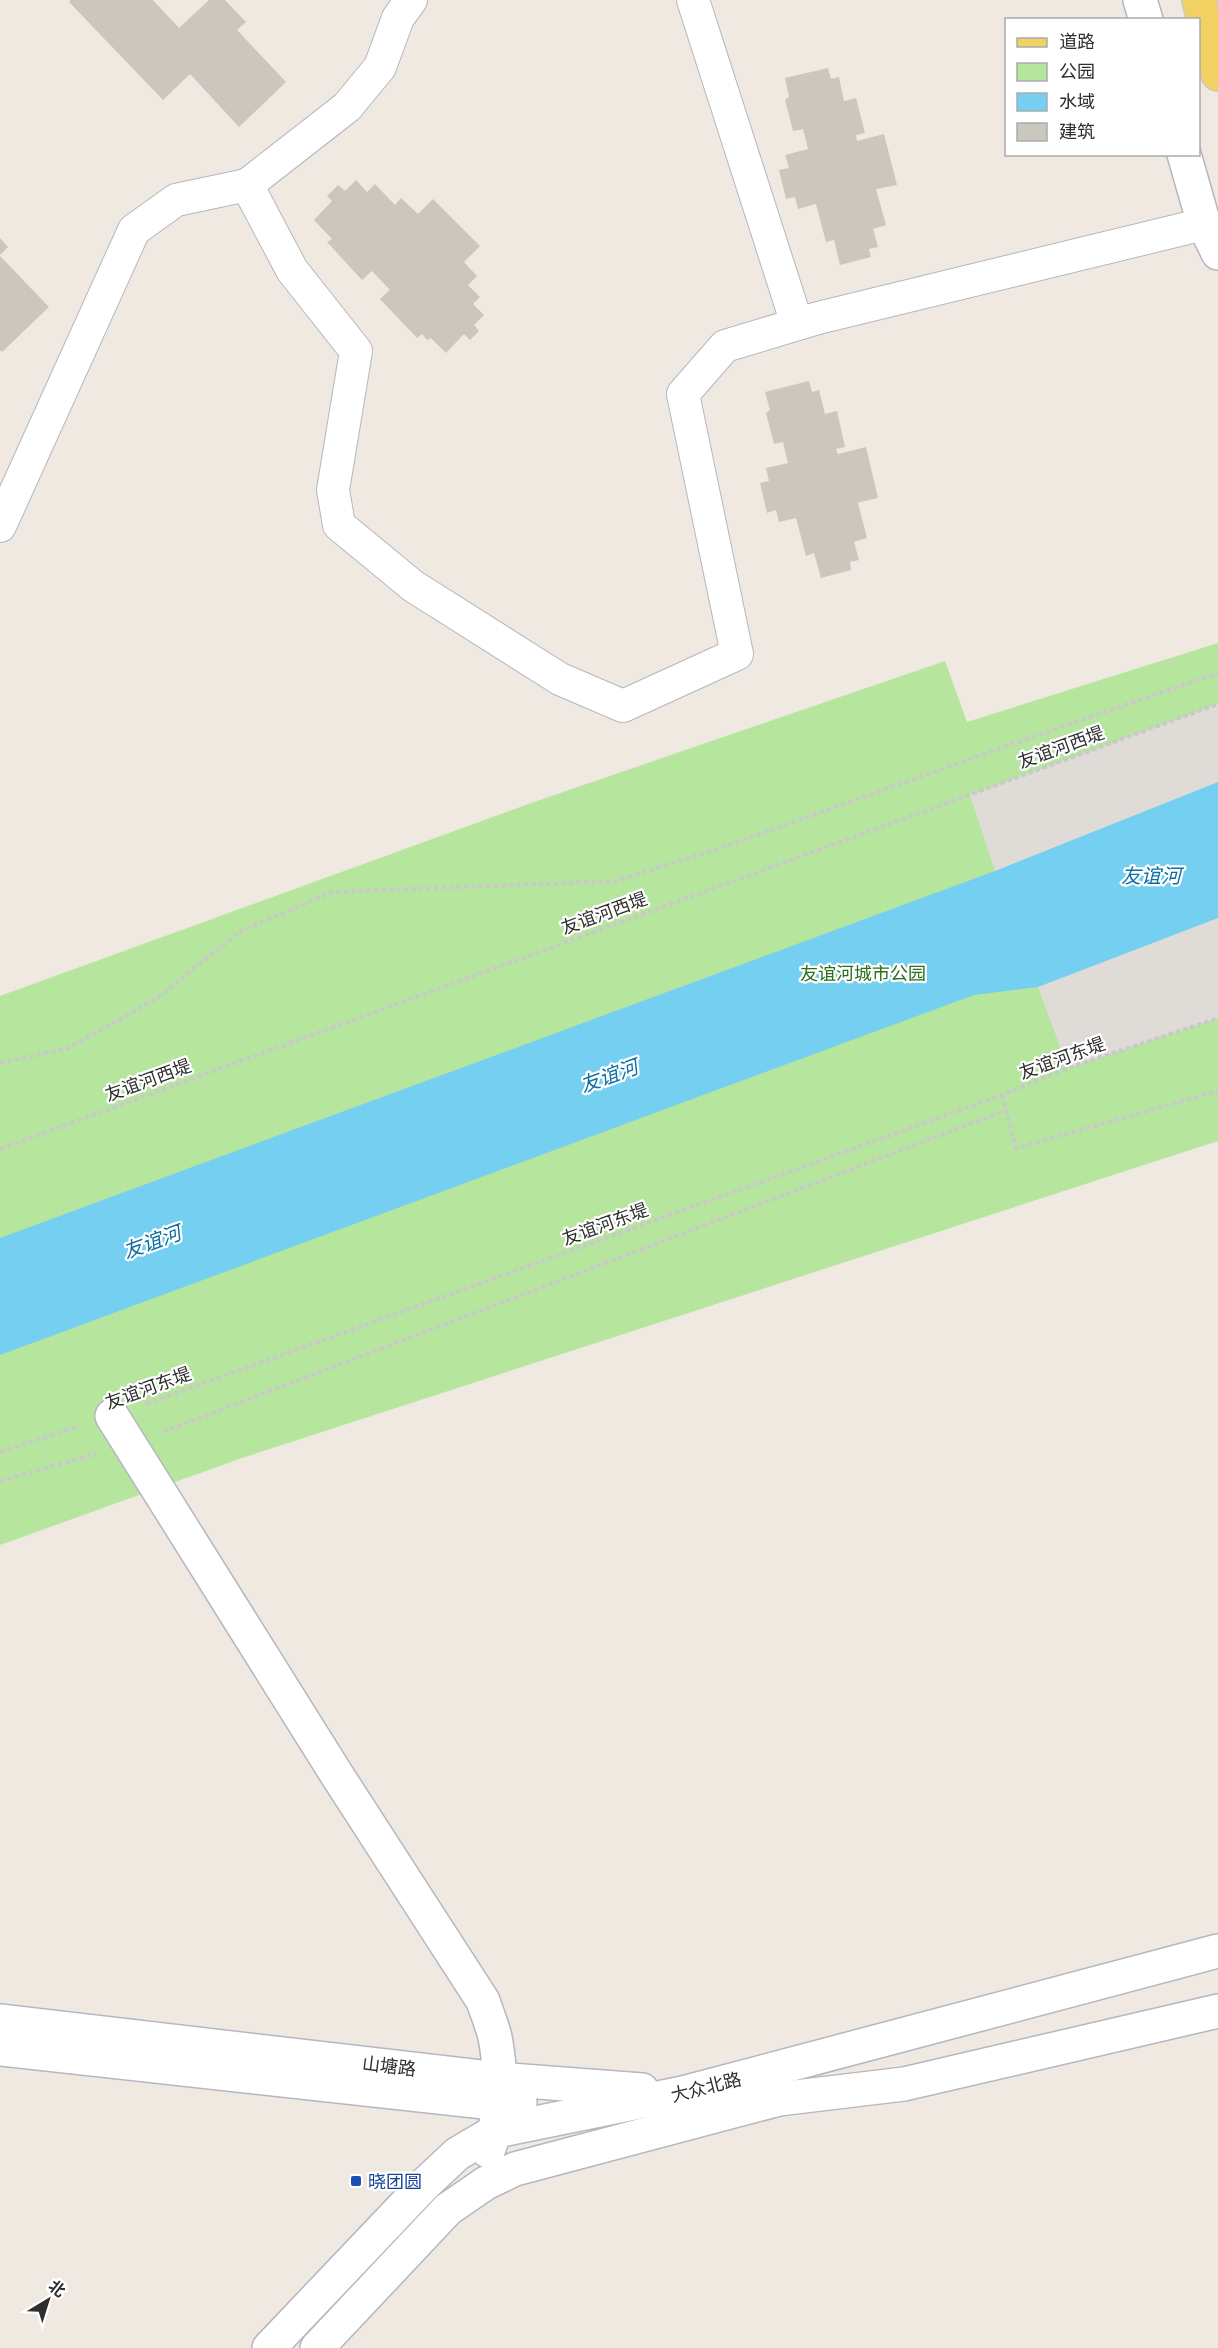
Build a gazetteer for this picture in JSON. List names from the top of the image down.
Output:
{
  "streets": {
    "street": ["山塘路", "大众北路"],
    "path": ["友谊河西堤", "友谊河东堤"]
  },
  "crossings": [
    ["山塘路", "大众北路"]
  ],
  "water": ["友谊河"],
  "parks": ["友谊河城市公园"],
  "places": {
    "transit": ["晓团圆"]
  },
  "legend": [
    "道路",
    "公园",
    "水域",
    "建筑"
  ],
  "north": "top right"
}
